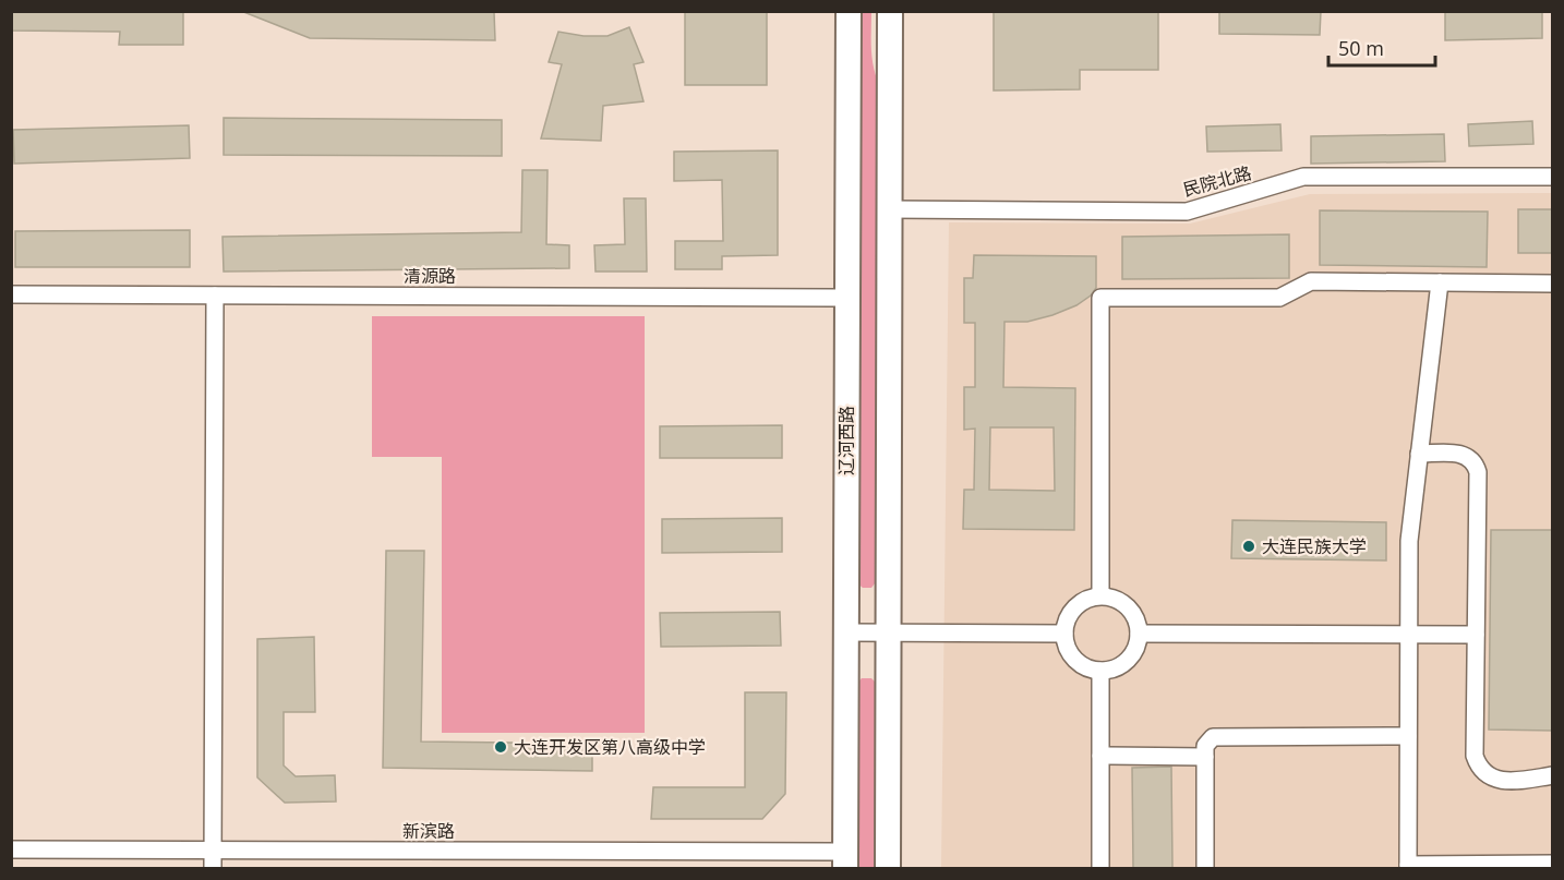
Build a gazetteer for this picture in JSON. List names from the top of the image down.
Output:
{
  "streets": {
    "street": [
      "民院北路",
      "清源路",
      "辽河西路",
      "新滨路"
    ]
  },
  "crossings": [
    ["清源路", "辽河西路"],
    ["辽河西路", "新滨路"]
  ],
  "places": ["大连民族大学", "大连开发区第八高级中学"],
  "scale_bar": "50 m"
}
